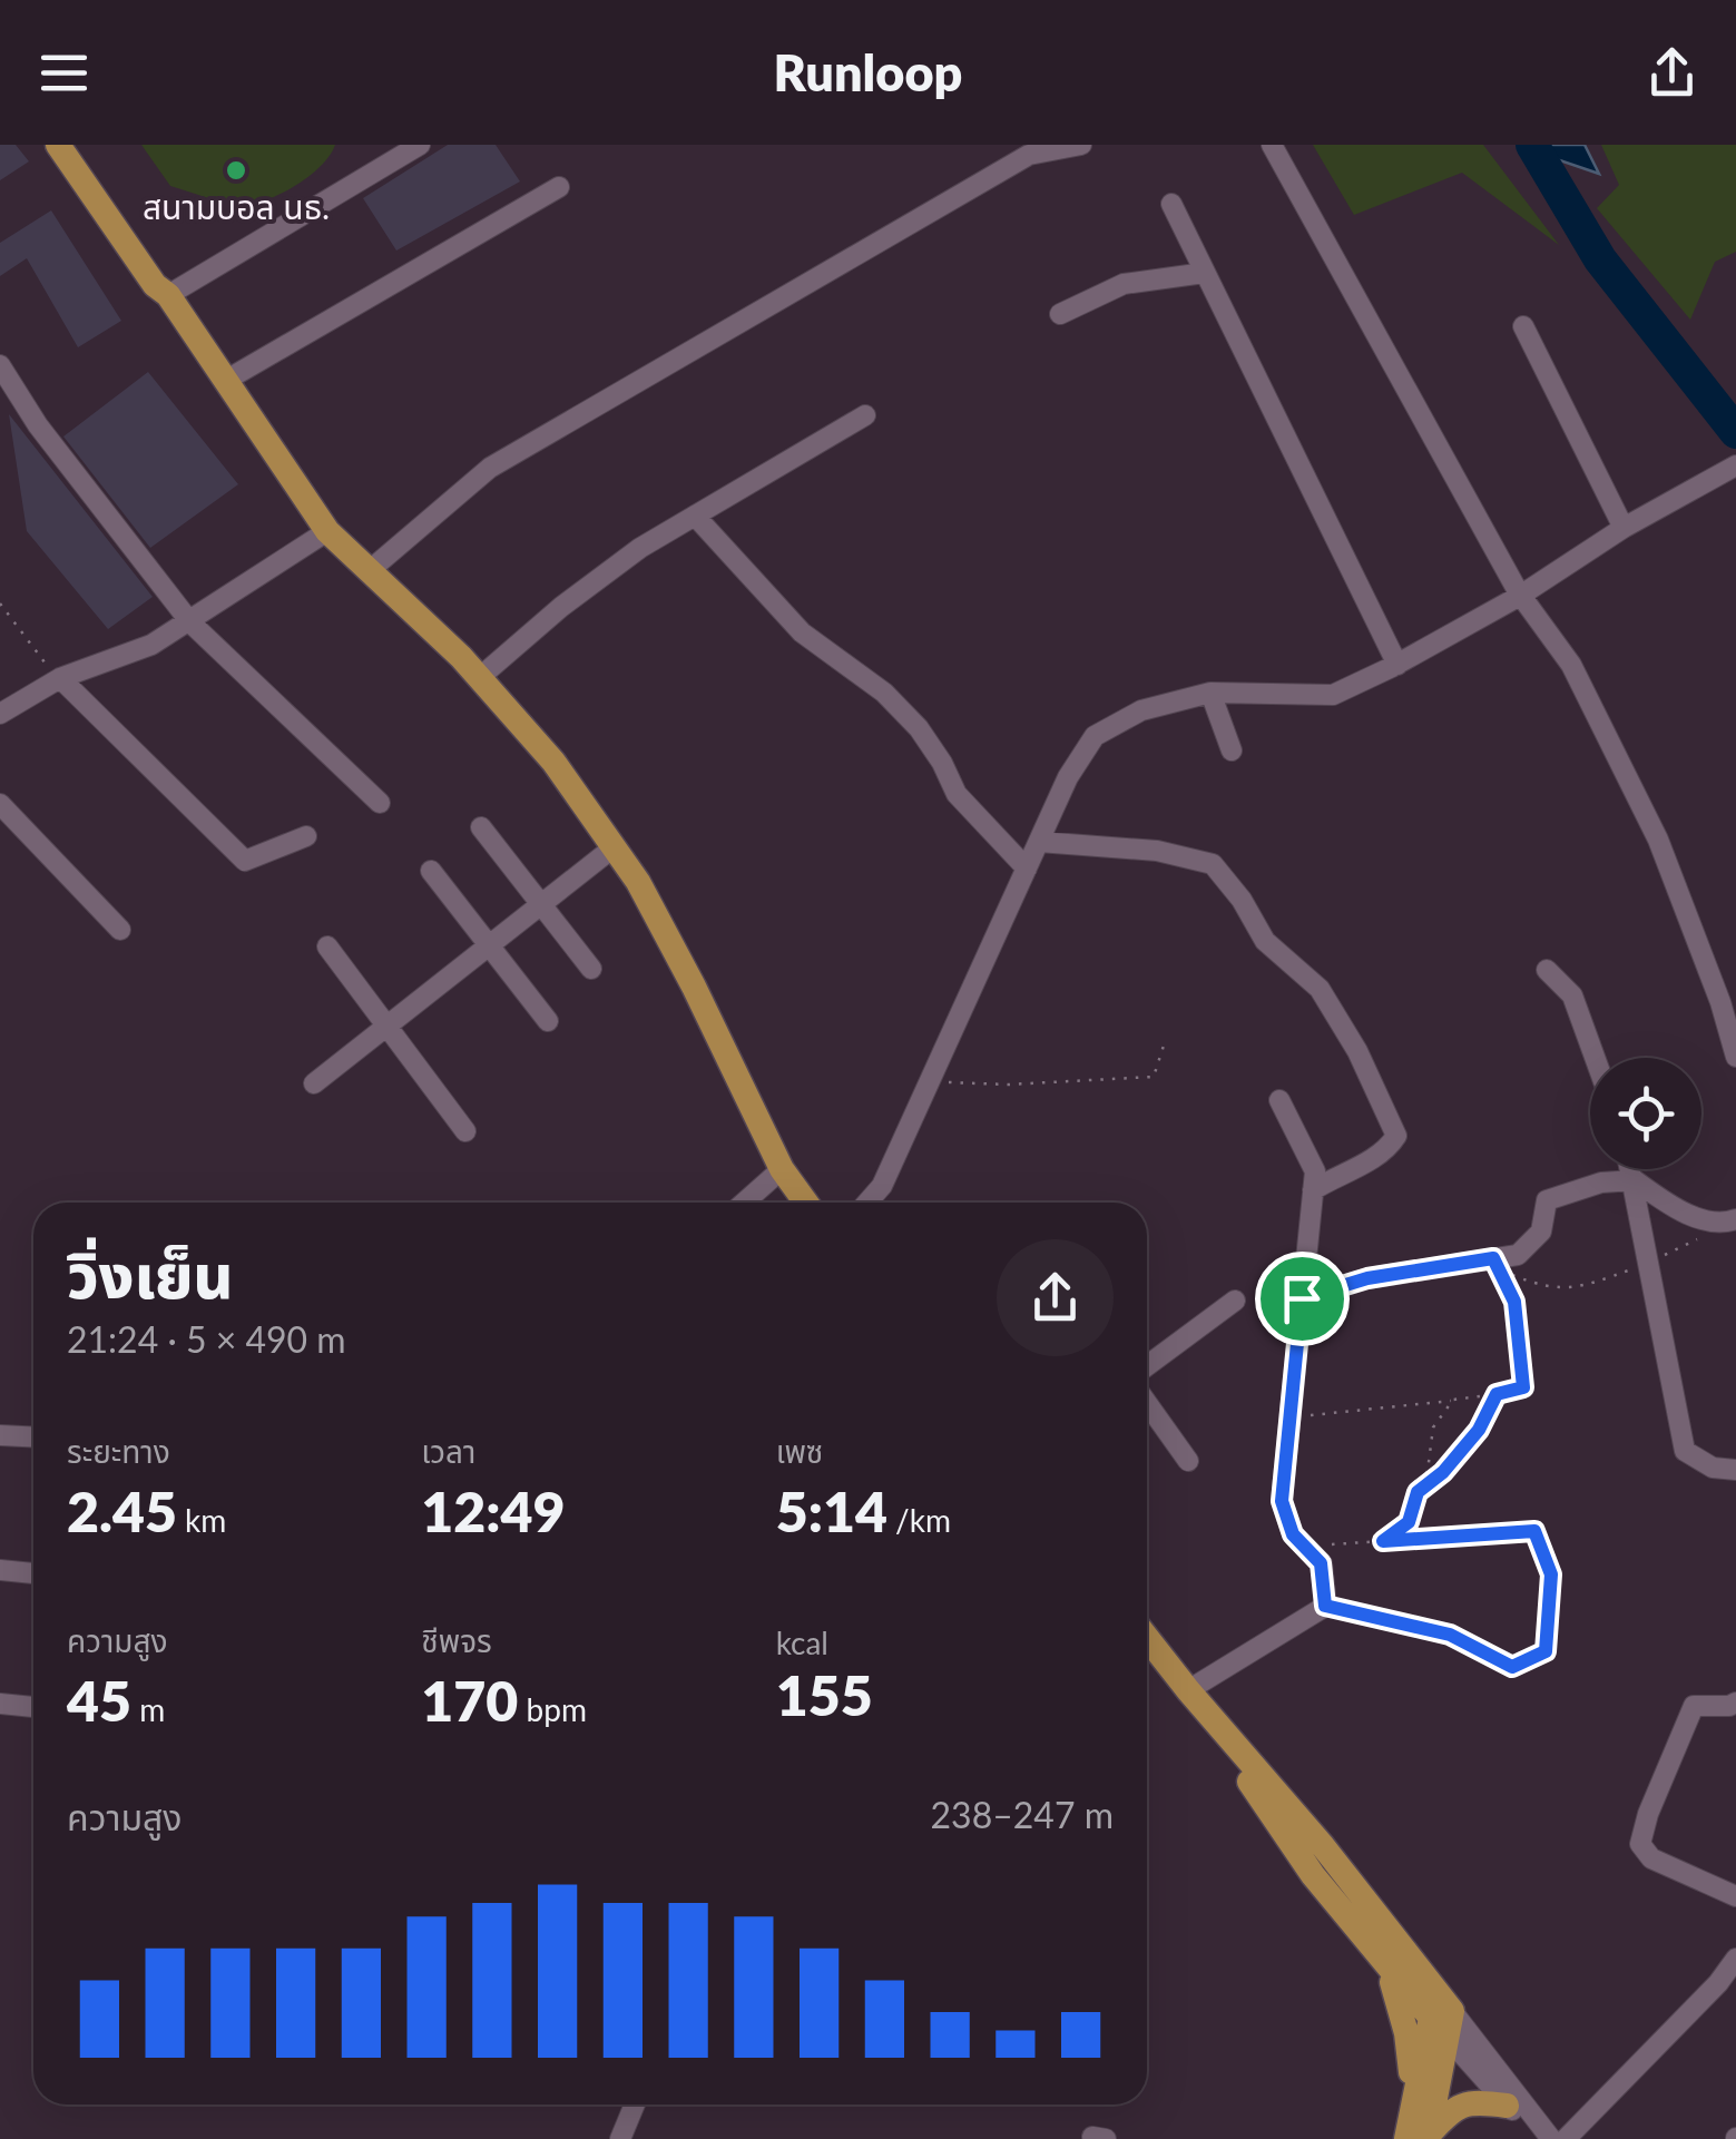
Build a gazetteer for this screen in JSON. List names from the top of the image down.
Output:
{
  "places": ["สนามบอล นธ."],
  "page": {
    "header": "Runloop",
    "heading": ["วิ่งเย็น", "21:24 · 5 × 490 m"],
    "stats": [
      ["ระยะทาง", "2.45 km"],
      ["เวลา", "12:49"],
      ["เพซ", "5:14 /km"],
      ["ความสูง", "45 m"],
      ["ชีพจร", "170 bpm"],
      ["kcal", "155"]
    ],
    "chart": ["ความสูง", "238–247 m"]
  }
}
